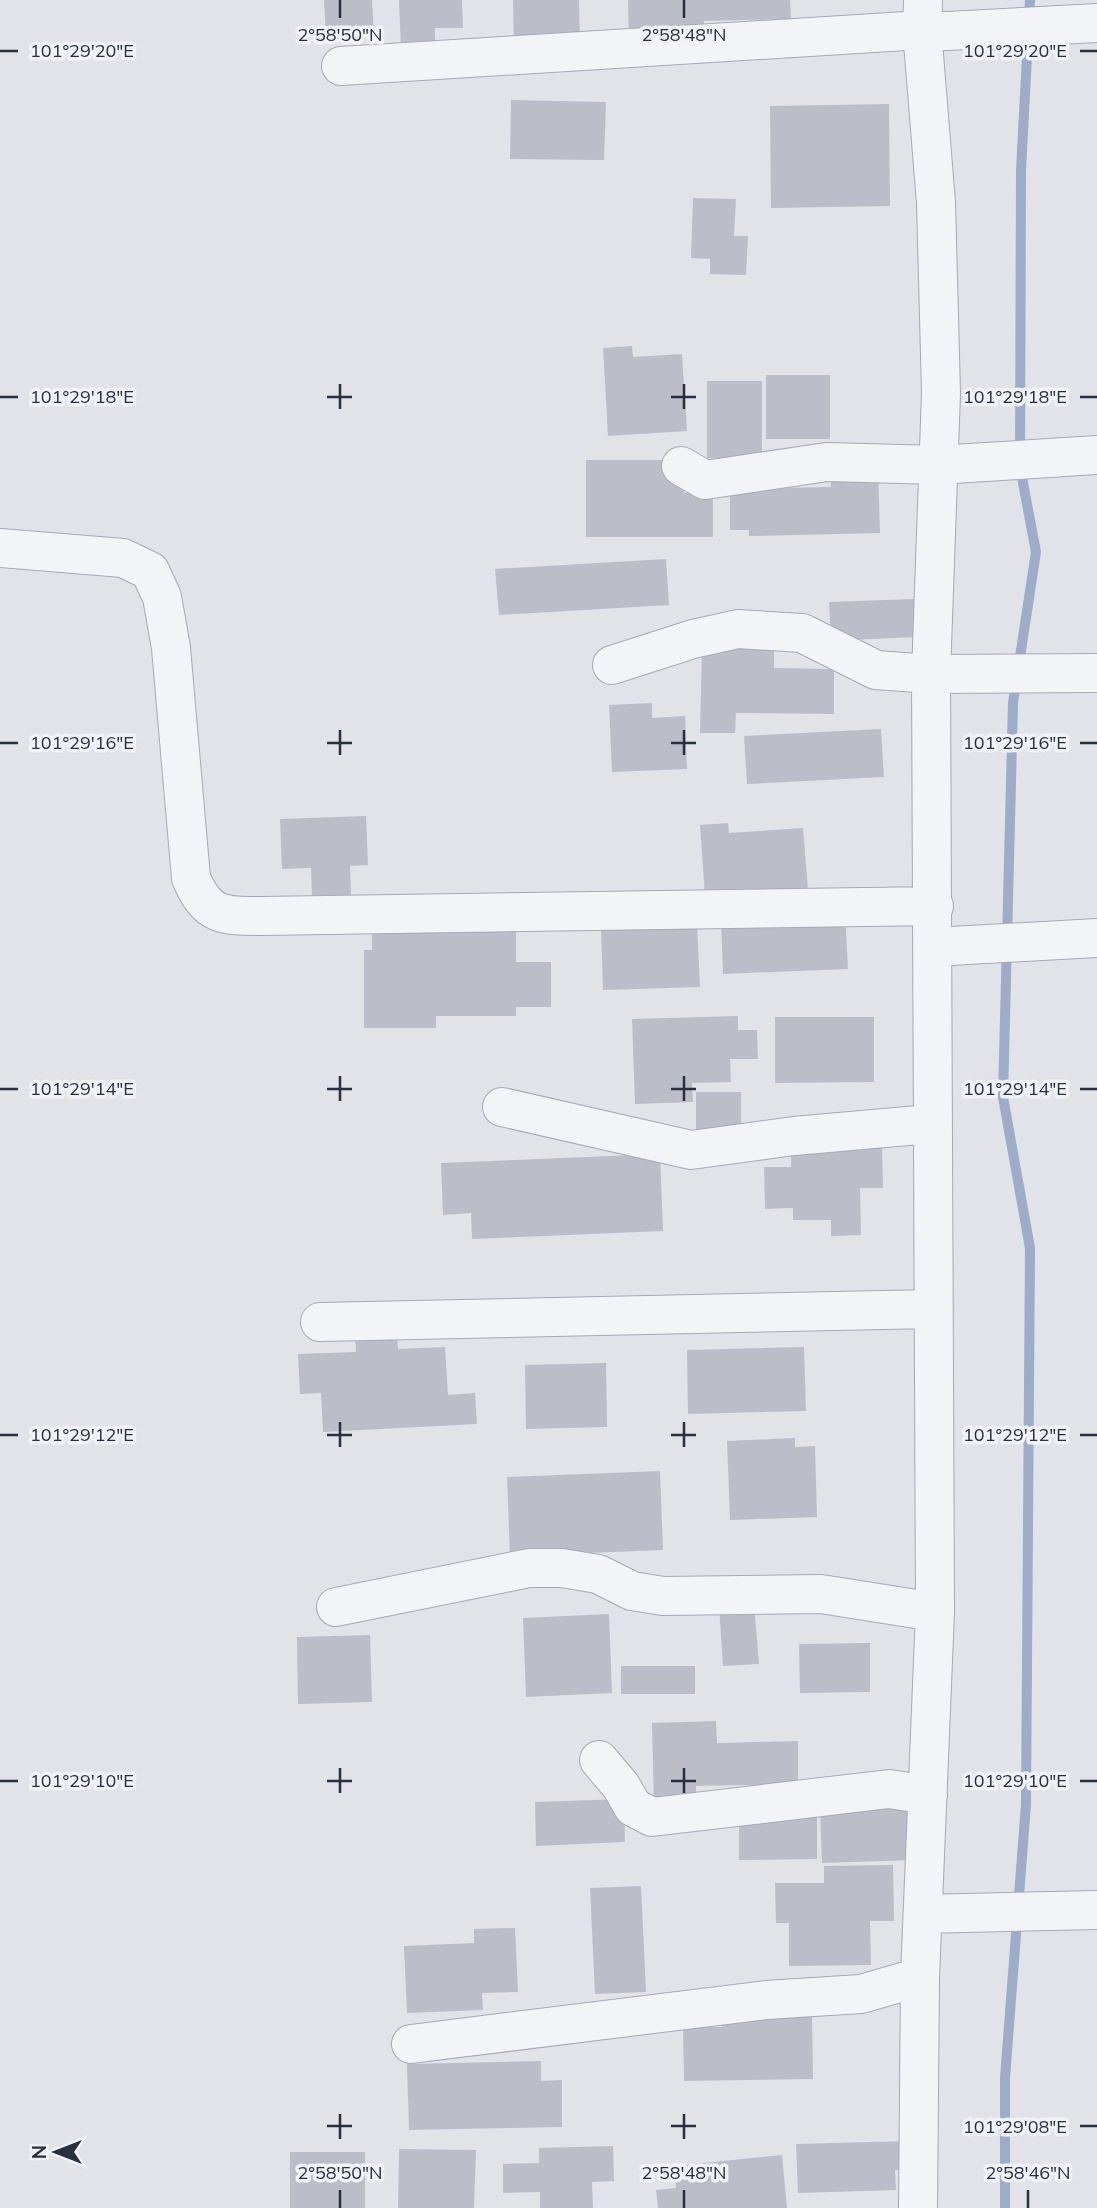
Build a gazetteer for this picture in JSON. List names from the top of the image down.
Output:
{
  "north": "left",
  "coordinates": [
    "2°58'50\"N",
    "2°58'48\"N",
    "101°29'20\"E",
    "101°29'18\"E",
    "101°29'16\"E",
    "101°29'14\"E",
    "101°29'12\"E",
    "101°29'10\"E",
    "101°29'08\"E",
    "2°58'46\"N"
  ]
}
